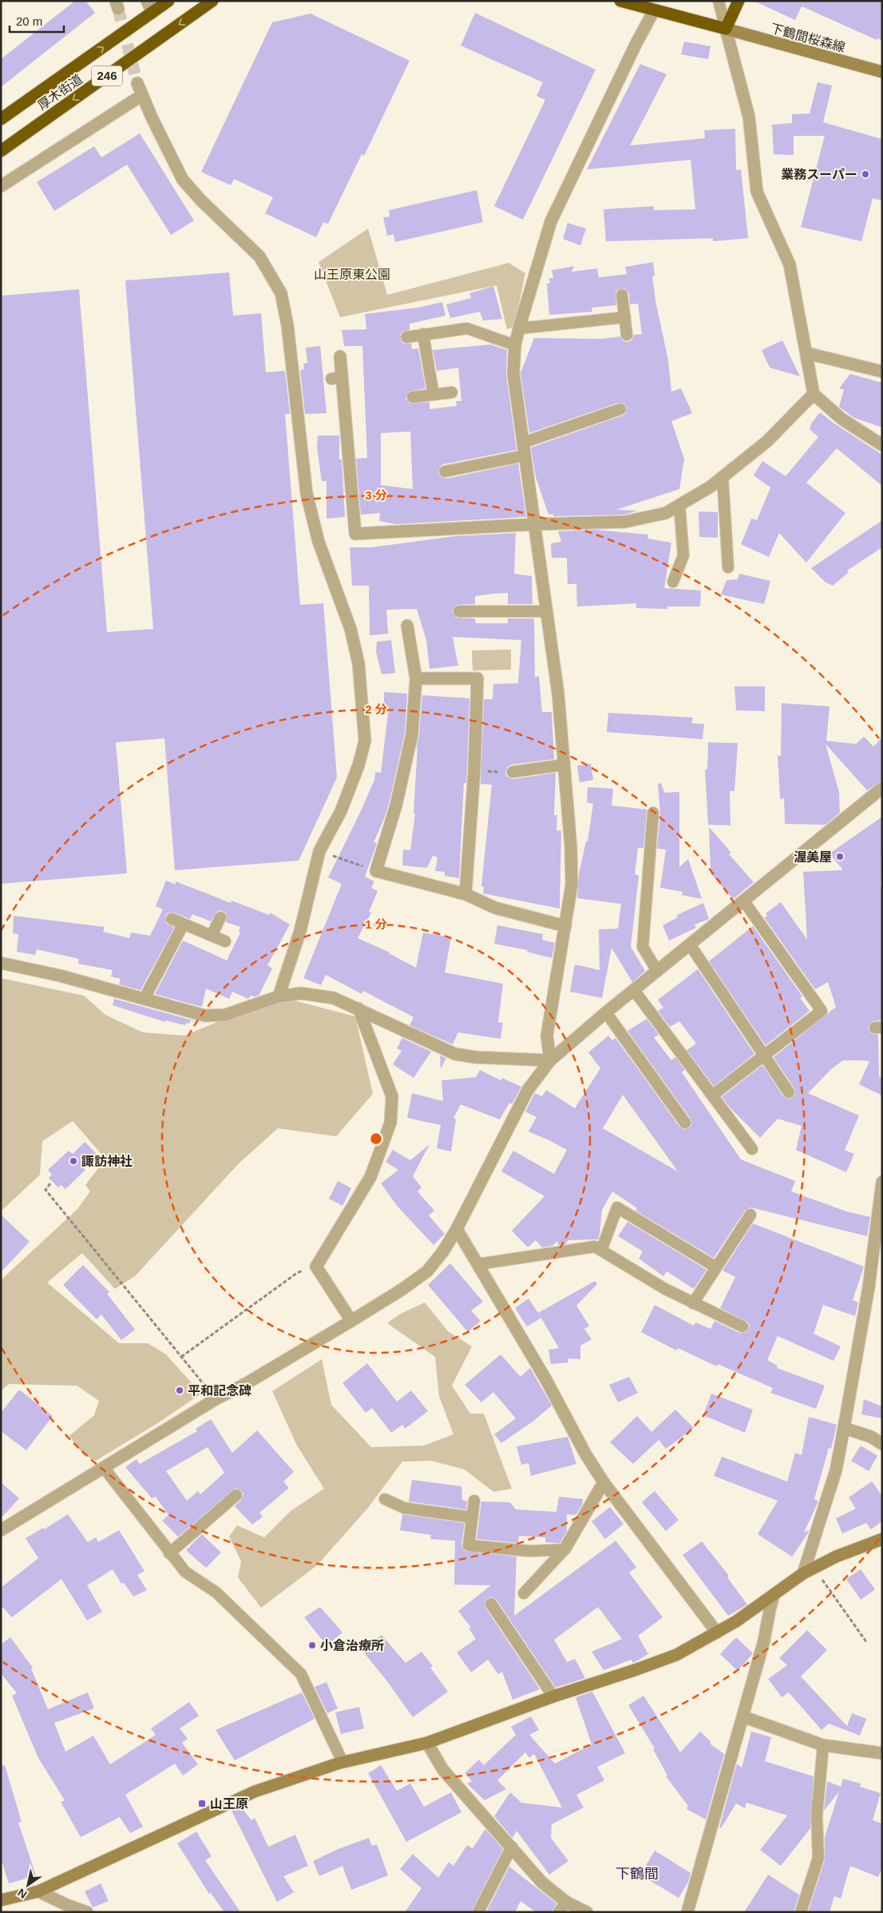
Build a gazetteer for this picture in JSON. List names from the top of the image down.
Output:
{
  "streets": {
    "highway": ["246", "厚木街道"],
    "street": ["下鶴間桜森線"]
  },
  "districts": ["下鶴間"],
  "parks": ["山王原東公園"],
  "places": {
    "other": [
      "業務スーパー",
      "渥美屋",
      "諏訪神社",
      "平和記念碑",
      "小倉治療所"
    ],
    "transit": ["山王原"]
  },
  "scale_bar": "20 m",
  "north": "bottom left",
  "rings": ["3 分", "2 分", "1 分"]
}
